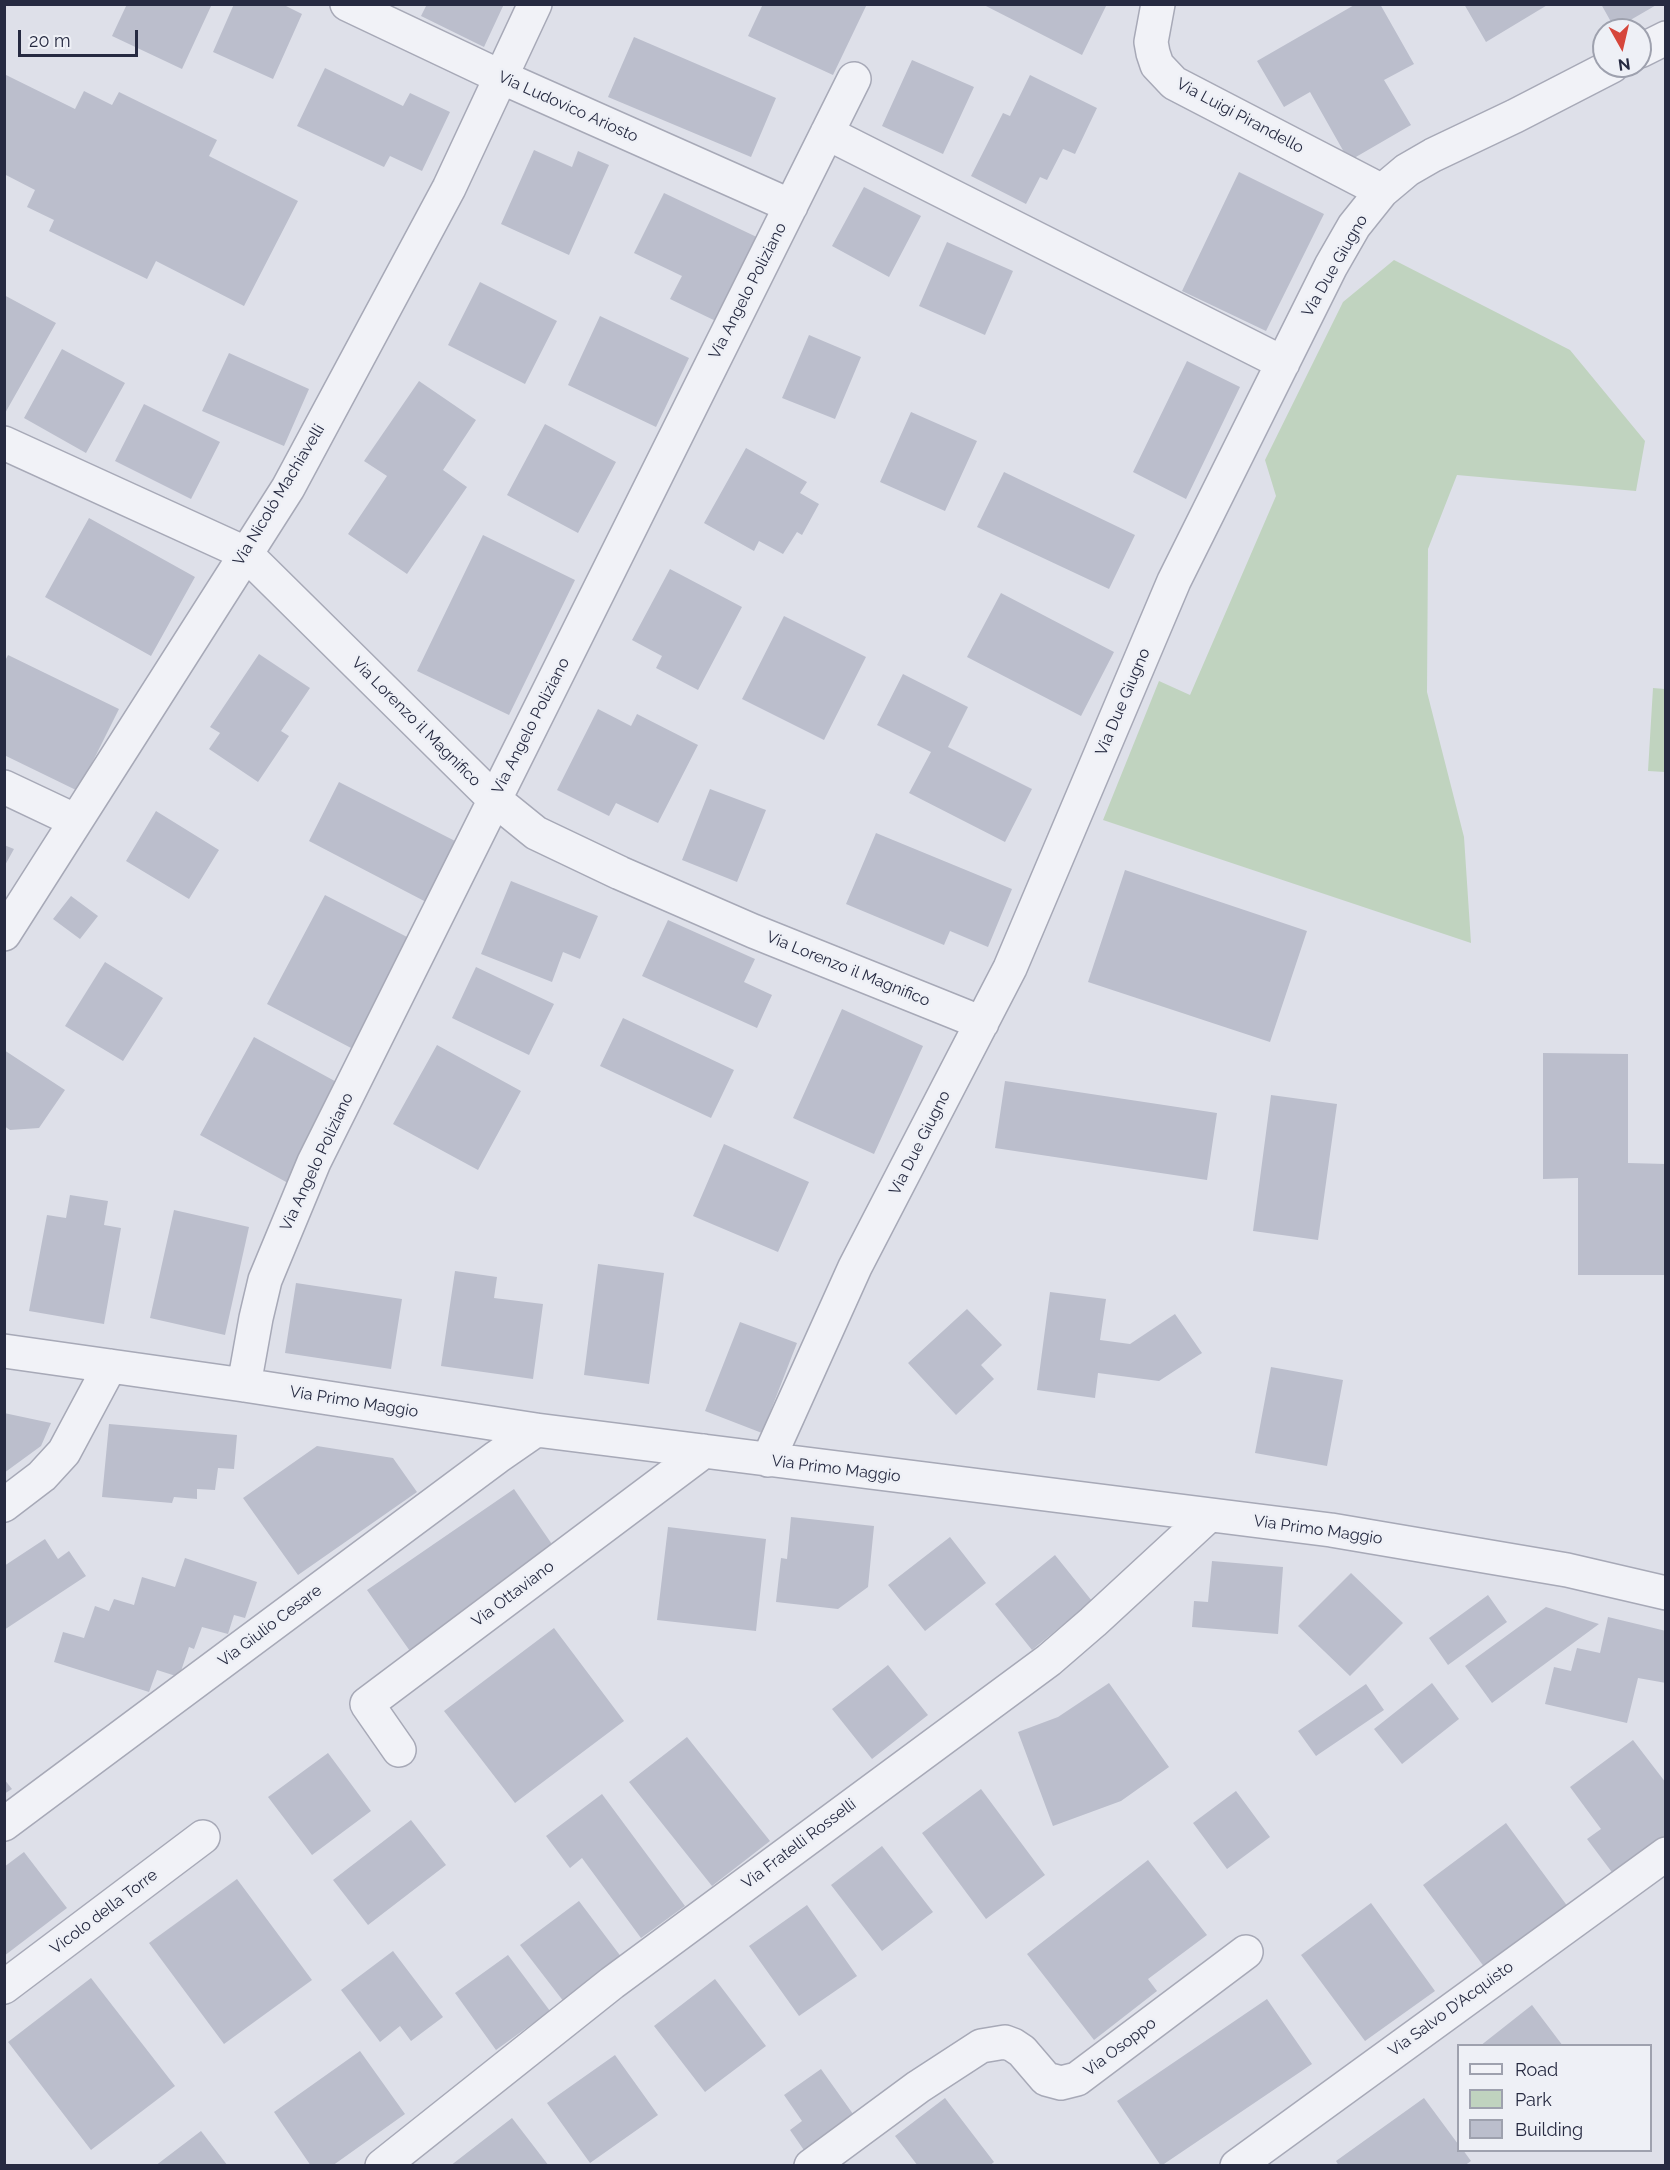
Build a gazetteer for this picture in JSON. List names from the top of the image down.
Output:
{
  "streets": {
    "street": [
      "Via Ludovico Ariosto",
      "Via Luigi Pirandello",
      "Via Due Giugno",
      "Via Angelo Poliziano",
      "Via Nicolò Machiavelli",
      "Via Lorenzo il Magnifico",
      "Via Primo Maggio",
      "Via Ottaviano",
      "Via Giulio Cesare",
      "Via Fratelli Rosselli",
      "Vicolo della Torre",
      "Via Salvo D'Acquisto",
      "Via Osoppo"
    ]
  },
  "crossings": [
    ["Via Ludovico Ariosto", "Via Angelo Poliziano"],
    ["Via Ludovico Ariosto", "Via Nicolò Machiavelli"],
    ["Via Luigi Pirandello", "Via Due Giugno"],
    ["Via Due Giugno", "Via Lorenzo il Magnifico"],
    ["Via Due Giugno", "Via Primo Maggio"],
    ["Via Angelo Poliziano", "Via Lorenzo il Magnifico"],
    ["Via Angelo Poliziano", "Via Primo Maggio"],
    ["Via Nicolò Machiavelli", "Via Lorenzo il Magnifico"],
    ["Via Primo Maggio", "Via Ottaviano"],
    ["Via Primo Maggio", "Via Giulio Cesare"],
    ["Via Primo Maggio", "Via Fratelli Rosselli"]
  ],
  "legend": ["Road", "Park", "Building"],
  "scale_bar": "20 m",
  "north": "bottom"
}
